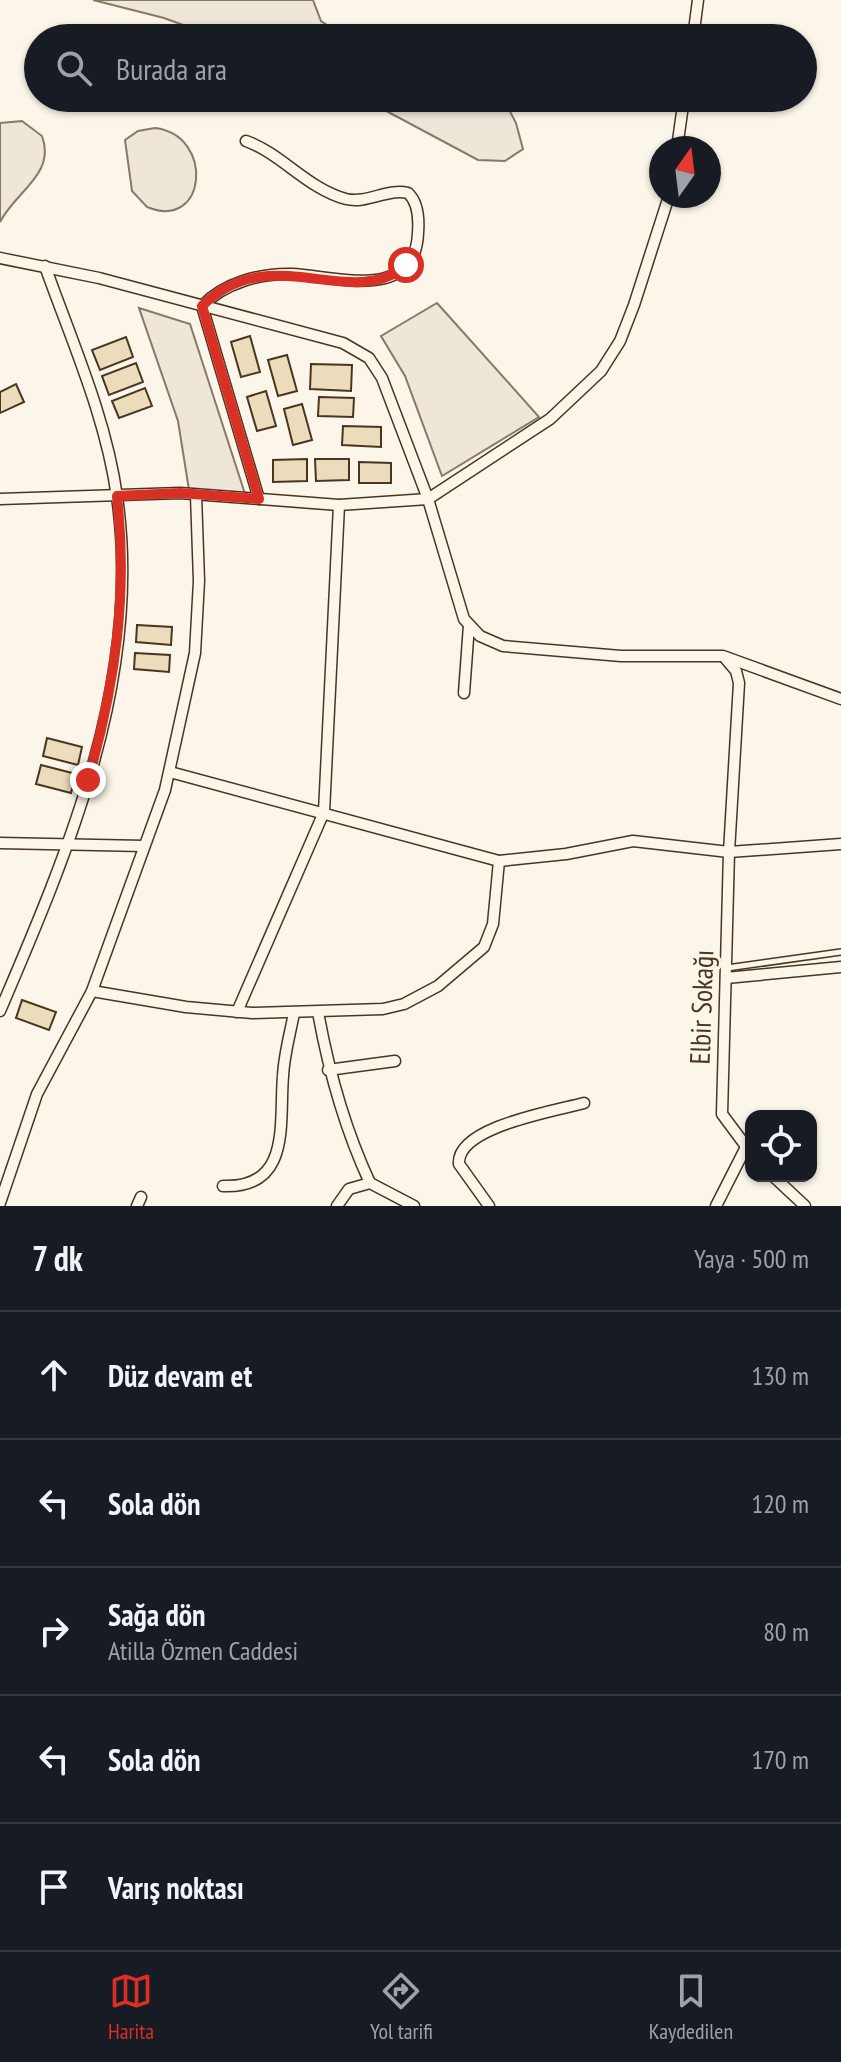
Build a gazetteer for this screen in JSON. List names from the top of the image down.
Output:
{
  "streets": {
    "street": ["Elbir Sokağı"]
  },
  "north": "top",
  "page": {
    "search": "Burada ara",
    "heading": ["7 dk", "Yaya · 500 m"],
    "list": [
      ["Düz devam et", "130 m"],
      ["Sola dön", "120 m"],
      ["Sağa dön", "Atilla Özmen Caddesi", "80 m"],
      ["Sola dön", "170 m"],
      "Varış noktası"
    ],
    "nav": ["Harita", "Yol tarifi", "Kaydedilen"]
  }
}
